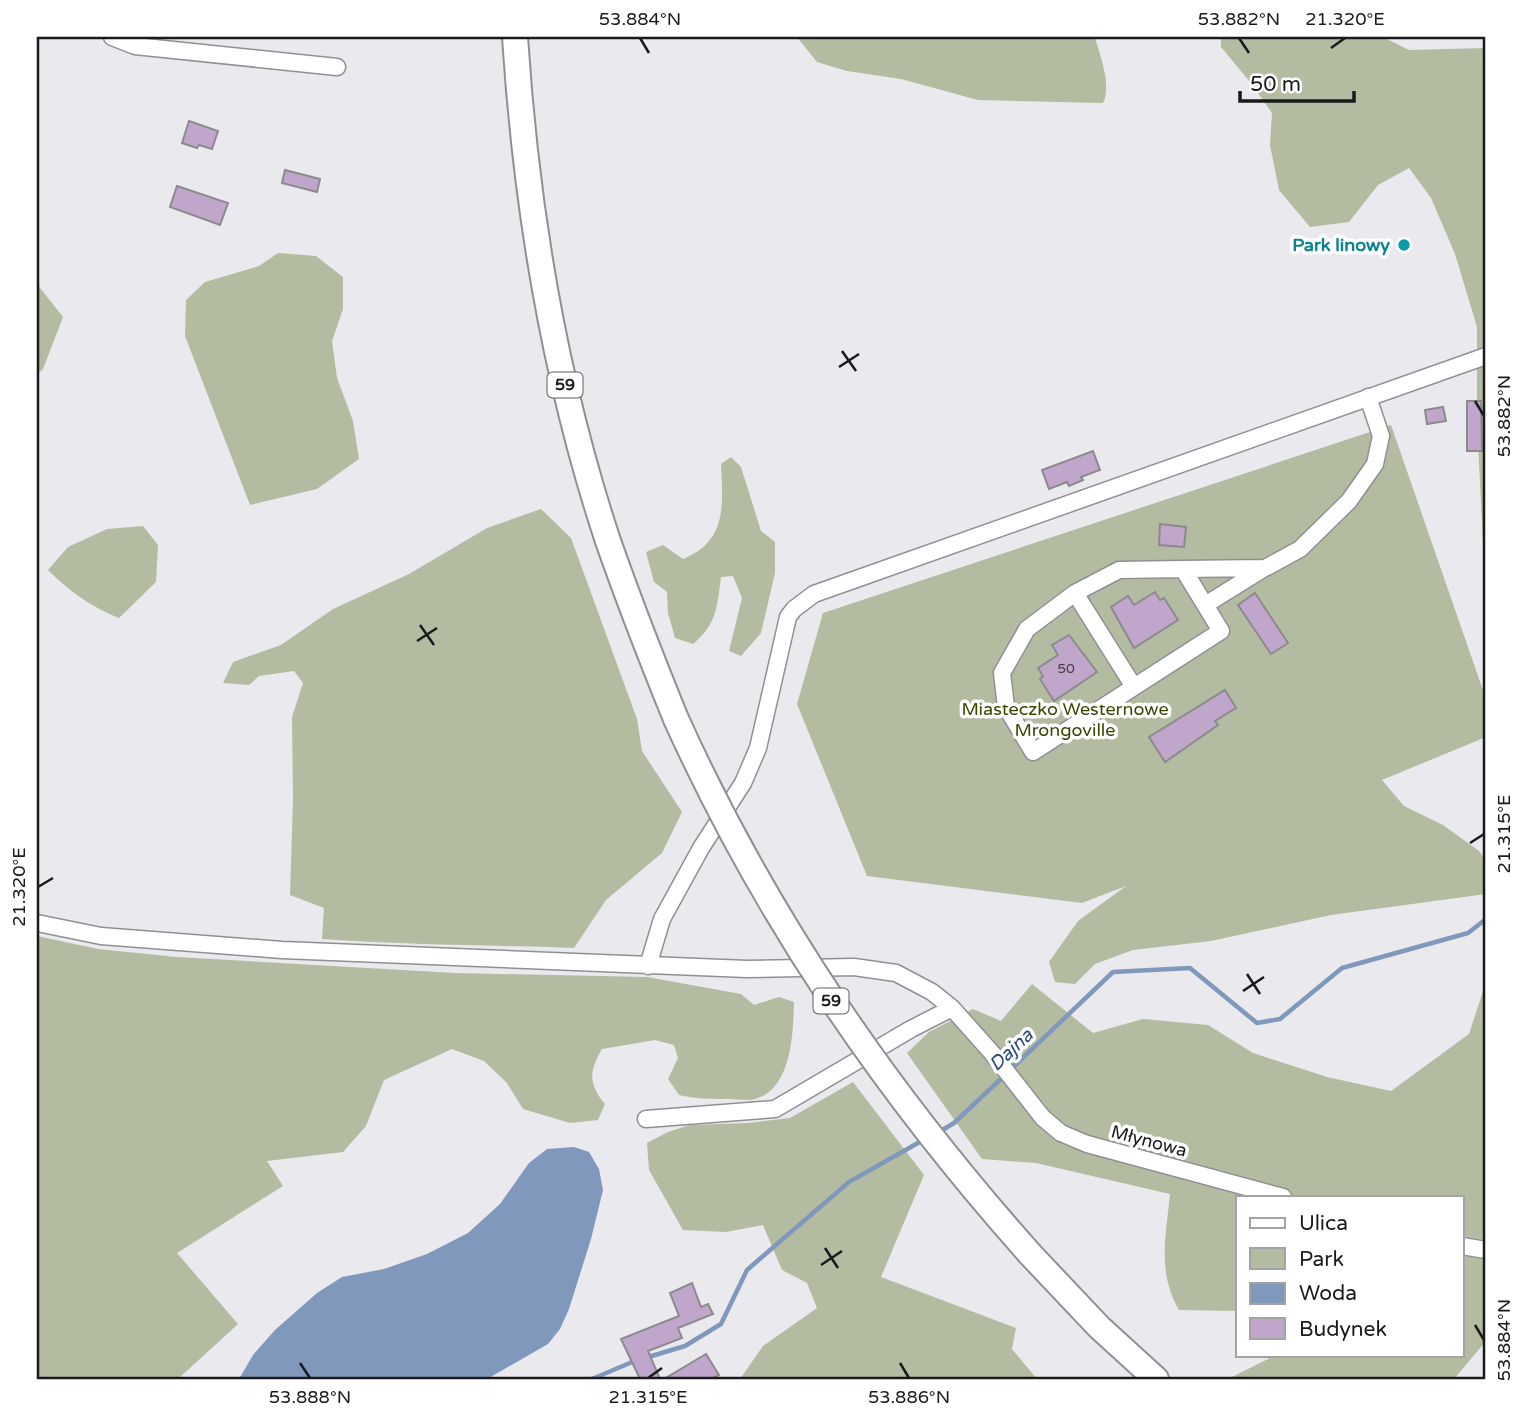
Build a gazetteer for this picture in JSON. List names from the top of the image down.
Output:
{
  "streets": {
    "main road": ["59"],
    "street": ["Młynowa"]
  },
  "water": ["Dajna"],
  "parks": ["Miasteczko Westernowe Mrongoville"],
  "places": ["Park linowy"],
  "house_numbers": ["50"],
  "legend": [
    "Ulica",
    "Park",
    "Woda",
    "Budynek"
  ],
  "scale_bar": "50 m",
  "coordinates": [
    "53.884°N",
    "53.882°N",
    "21.320°E",
    "21.315°E",
    "53.888°N",
    "53.886°N"
  ]
}
